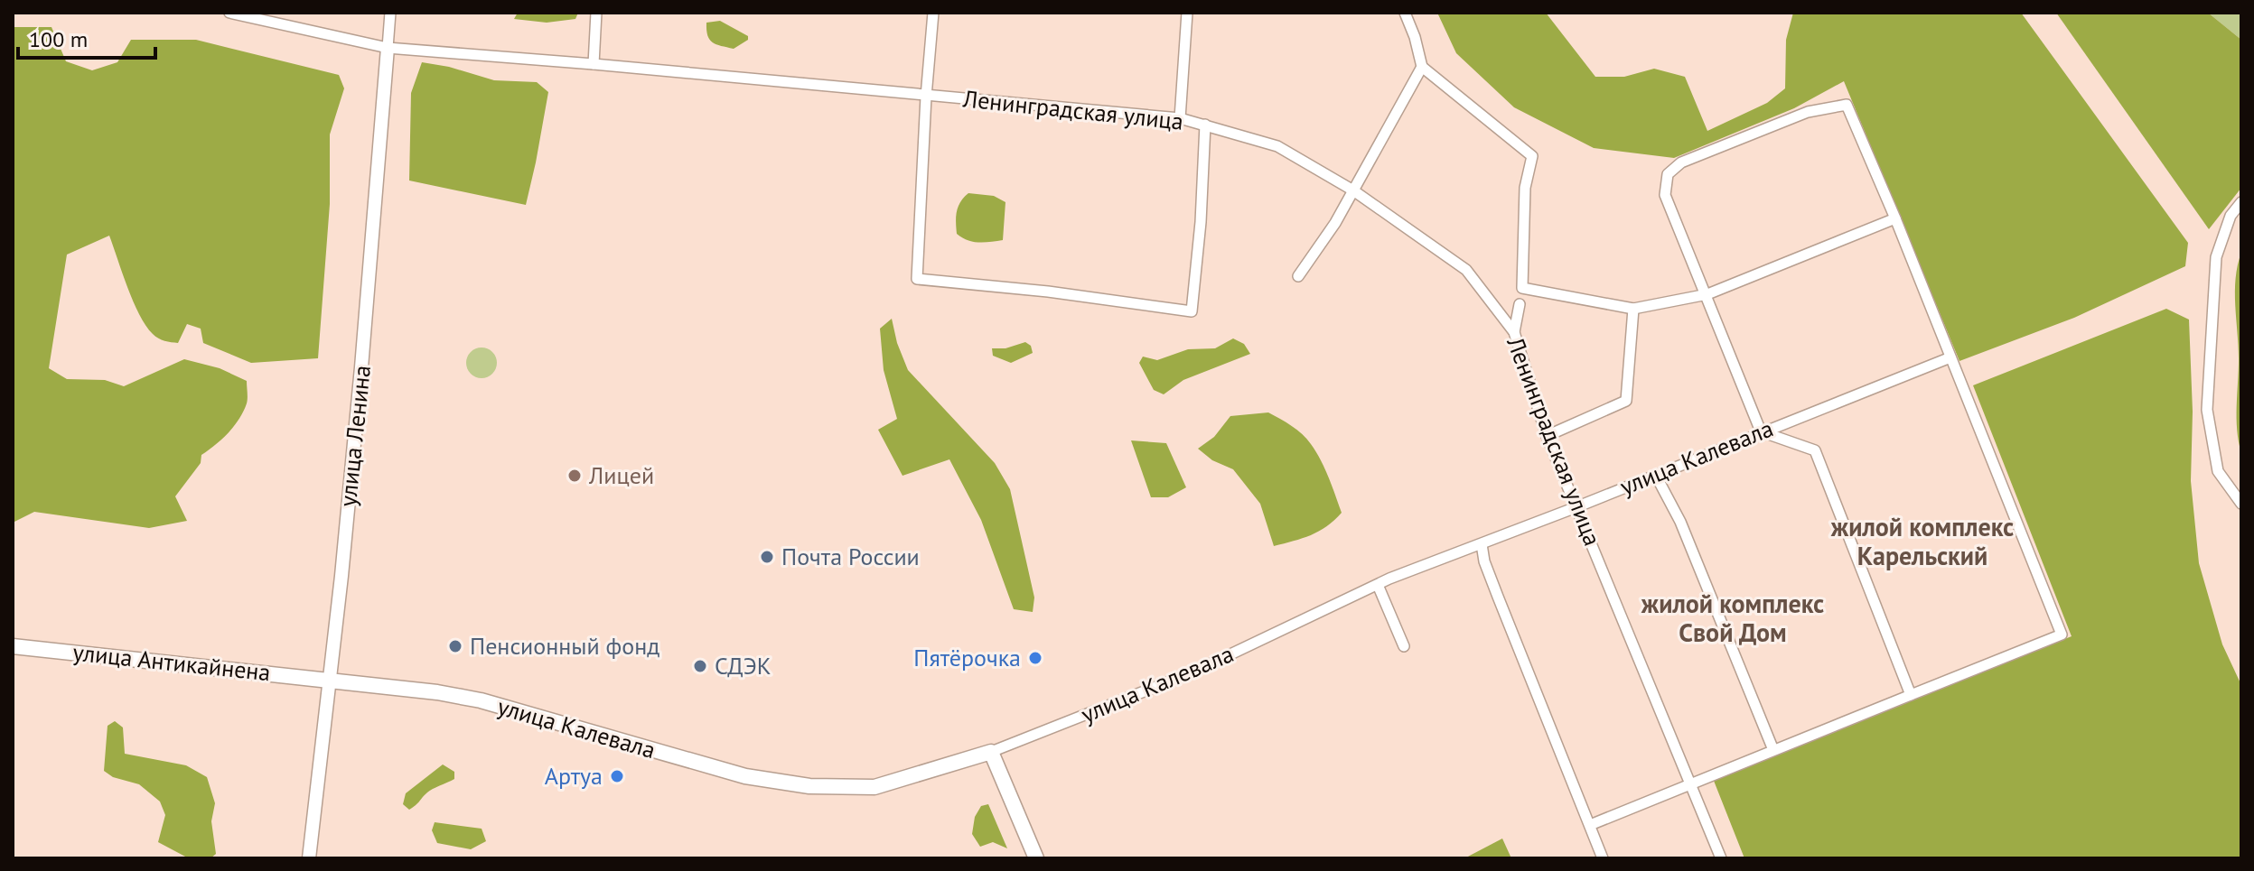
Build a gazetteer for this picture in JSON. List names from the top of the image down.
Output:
{
  "streets": {
    "main road": ["улица Калевала", "улица Антикайнена"],
    "street": ["Ленинградская улица", "улица Ленина"]
  },
  "crossings": [
    ["Ленинградская улица", "улица Ленина"],
    ["Ленинградская улица", "улица Калевала"],
    ["улица Ленина", "улица Калевала"],
    ["улица Ленина", "улица Антикайнена"],
    ["улица Калевала", "улица Антикайнена"]
  ],
  "districts": ["жилой комплекс Карельский", "жилой комплекс Свой Дом"],
  "places": [
    "Лицей",
    "Почта России",
    "Пенсионный фонд",
    "Пятёрочка",
    "СДЭК",
    "Артуа"
  ],
  "scale_bar": "100 m"
}
